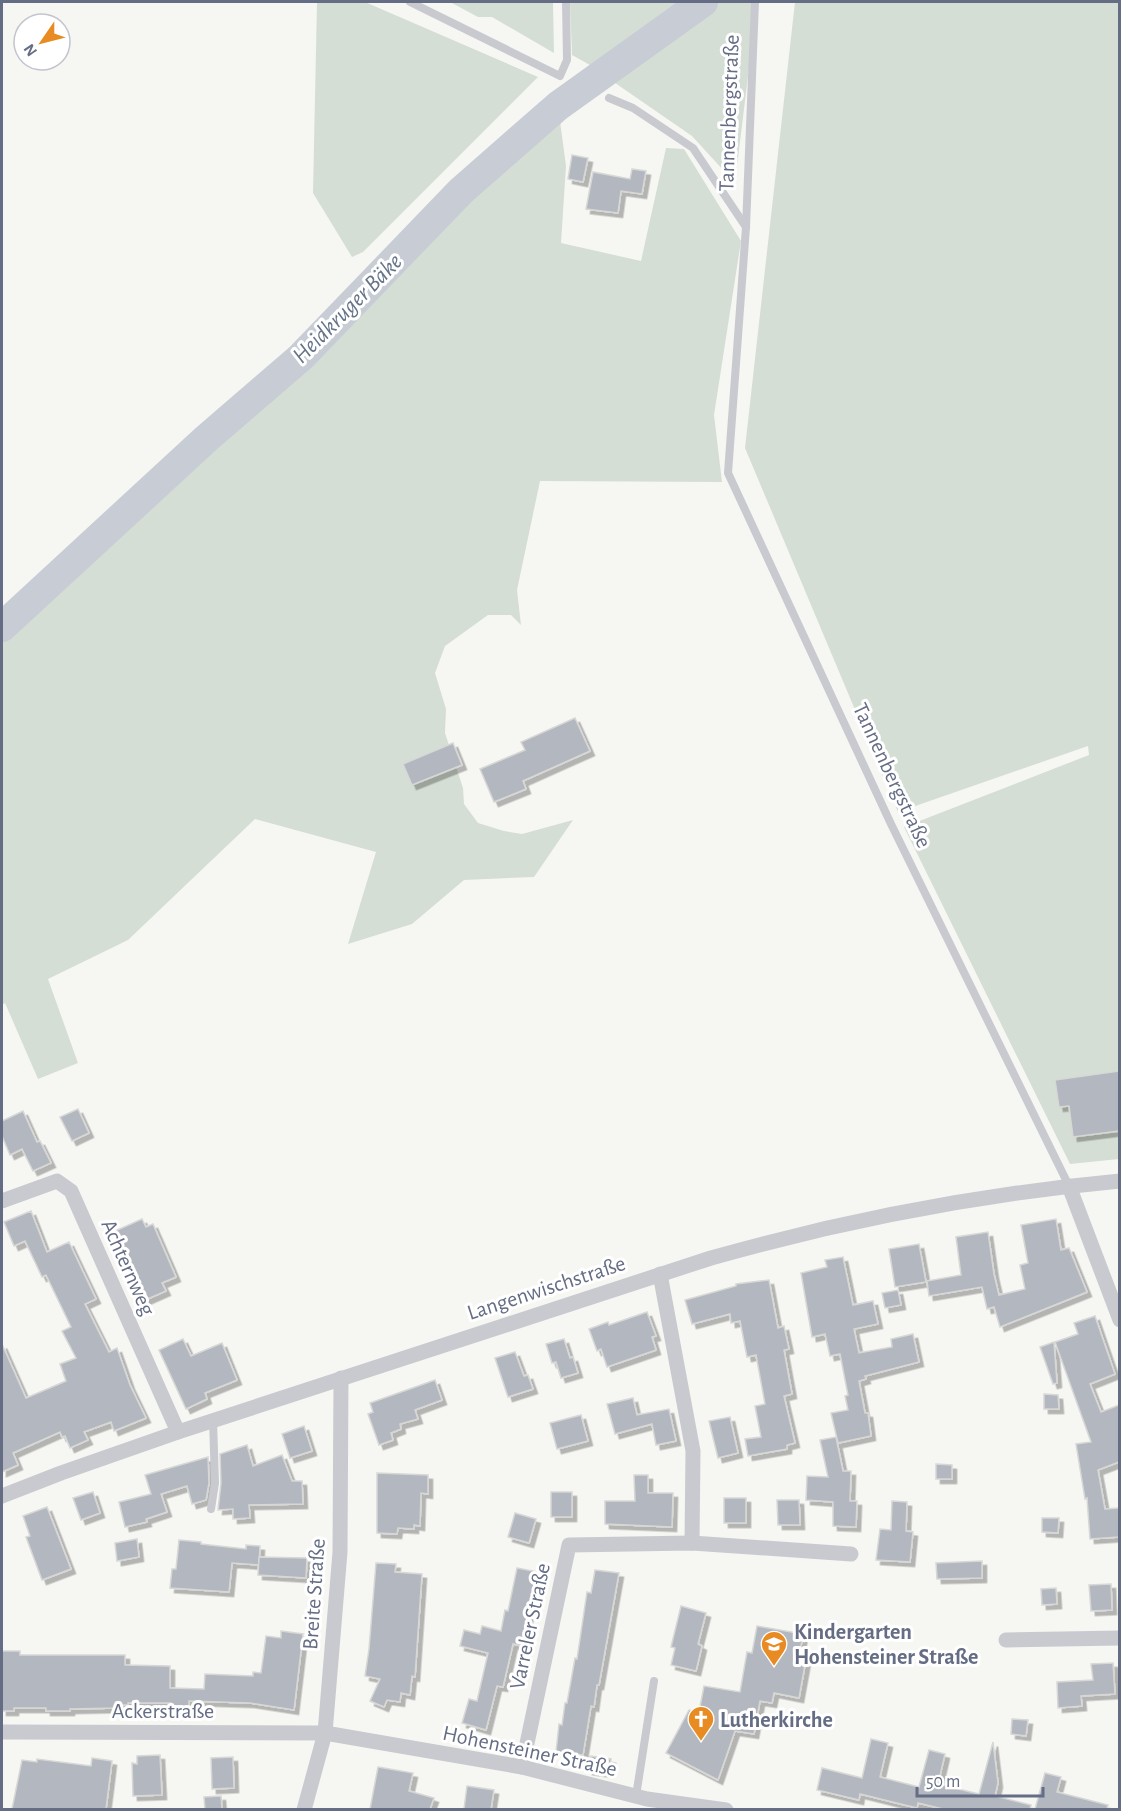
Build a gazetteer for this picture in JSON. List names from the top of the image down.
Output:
{
  "streets": {
    "street": [
      "Tannenbergstraße",
      "Achternweg",
      "Langenwischstraße",
      "Breite Straße",
      "Varreler Straße",
      "Ackerstraße",
      "Hohensteiner Straße"
    ]
  },
  "crossings": [
    ["Tannenbergstraße", "Langenwischstraße"],
    ["Achternweg", "Langenwischstraße"],
    ["Langenwischstraße", "Breite Straße"],
    ["Breite Straße", "Ackerstraße"],
    ["Breite Straße", "Hohensteiner Straße"],
    ["Varreler Straße", "Hohensteiner Straße"],
    ["Ackerstraße", "Hohensteiner Straße"]
  ],
  "water": ["Heidkruger Bäke"],
  "places": {
    "school or university": ["Kindergarten Hohensteiner Straße"],
    "church": ["Lutherkirche"]
  },
  "scale_bar": "50 m",
  "north": "bottom left"
}
